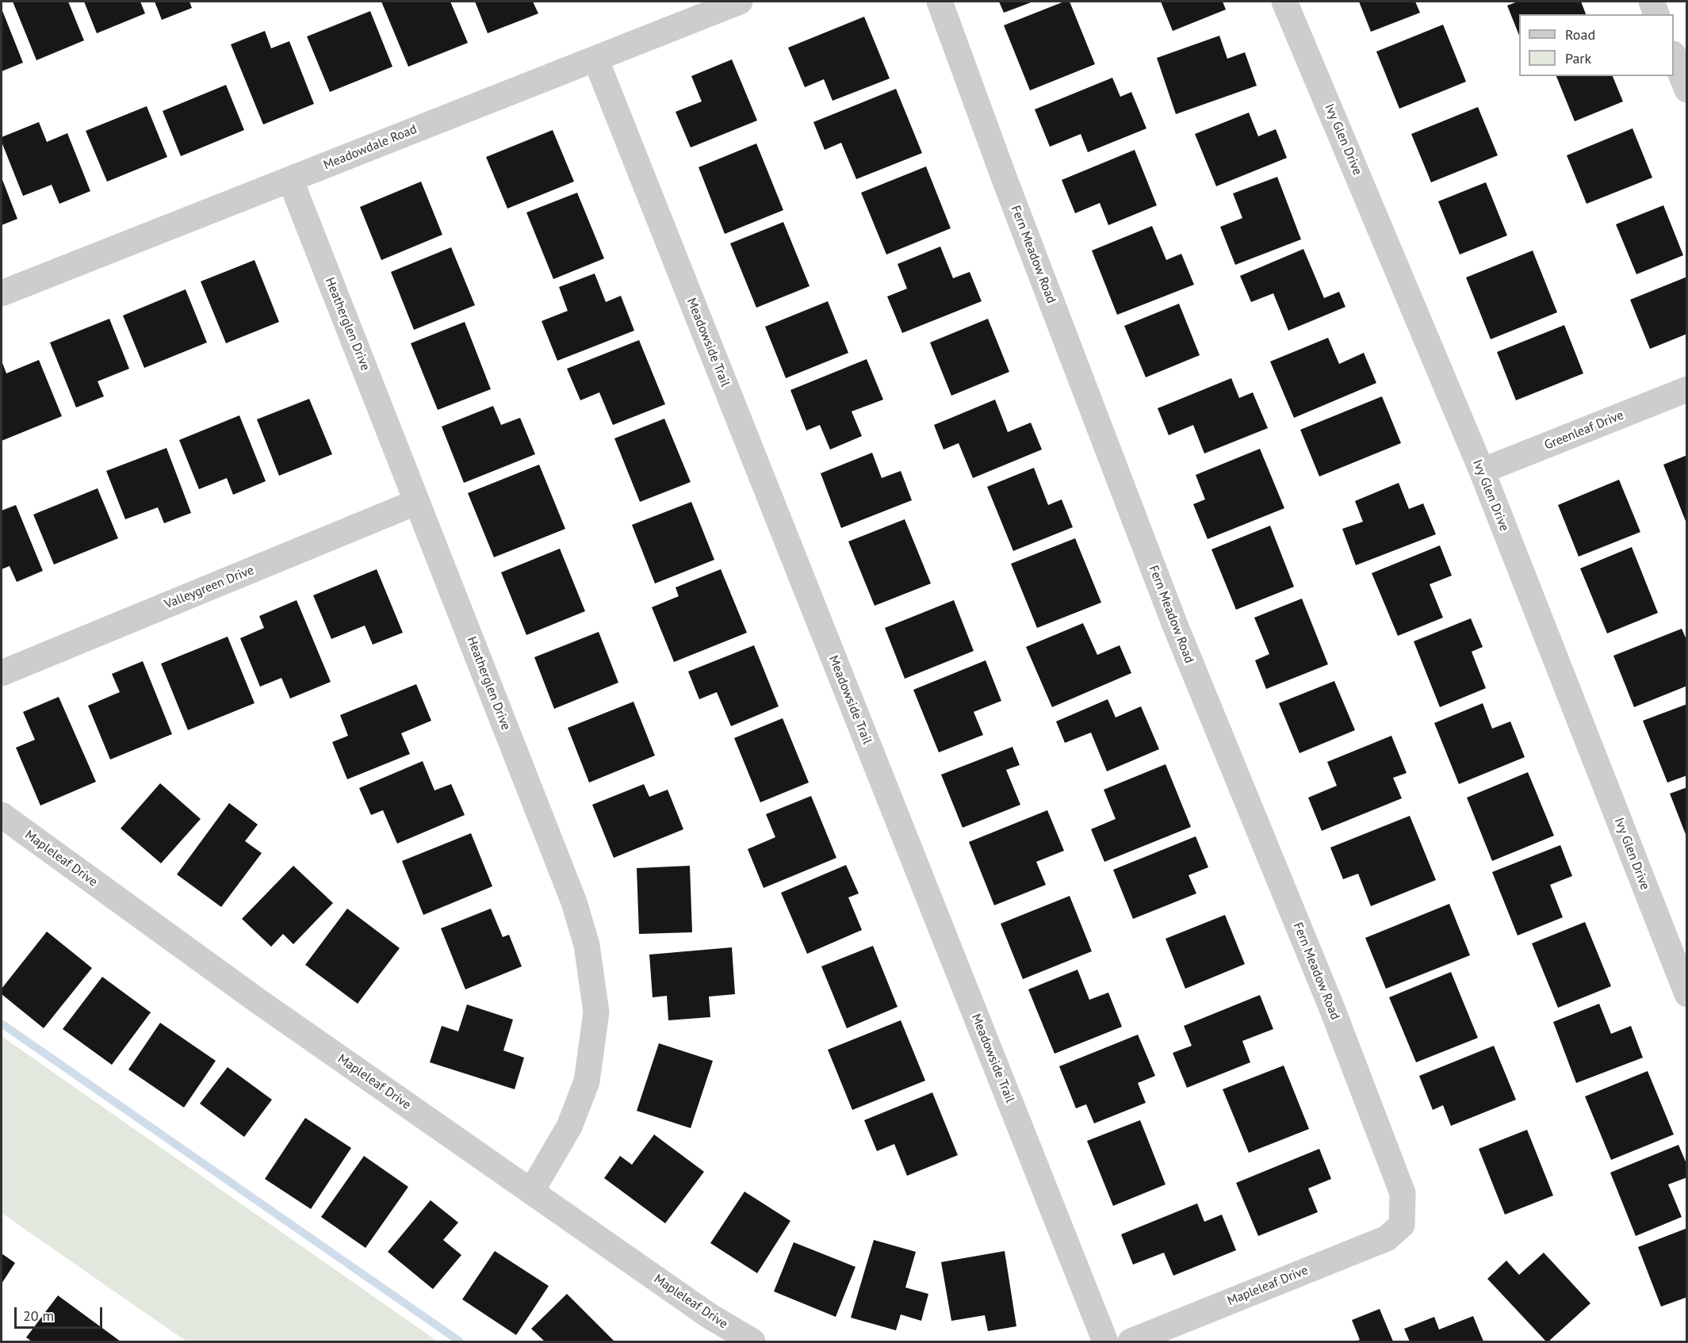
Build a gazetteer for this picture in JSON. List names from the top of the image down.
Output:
{
  "streets": {
    "street": [
      "Ivy Glen Drive",
      "Meadowdale Road",
      "Fern Meadow Road",
      "Heatherglen Drive",
      "Meadowside Trail",
      "Greenleaf Drive",
      "Valleygreen Drive",
      "Mapleleaf Drive"
    ]
  },
  "crossings": [
    ["Ivy Glen Drive", "Greenleaf Drive"],
    ["Meadowdale Road", "Heatherglen Drive"],
    ["Meadowdale Road", "Meadowside Trail"],
    ["Fern Meadow Road", "Mapleleaf Drive"],
    ["Heatherglen Drive", "Valleygreen Drive"],
    ["Heatherglen Drive", "Mapleleaf Drive"]
  ],
  "legend": ["Road", "Park"],
  "scale_bar": "20 m"
}
